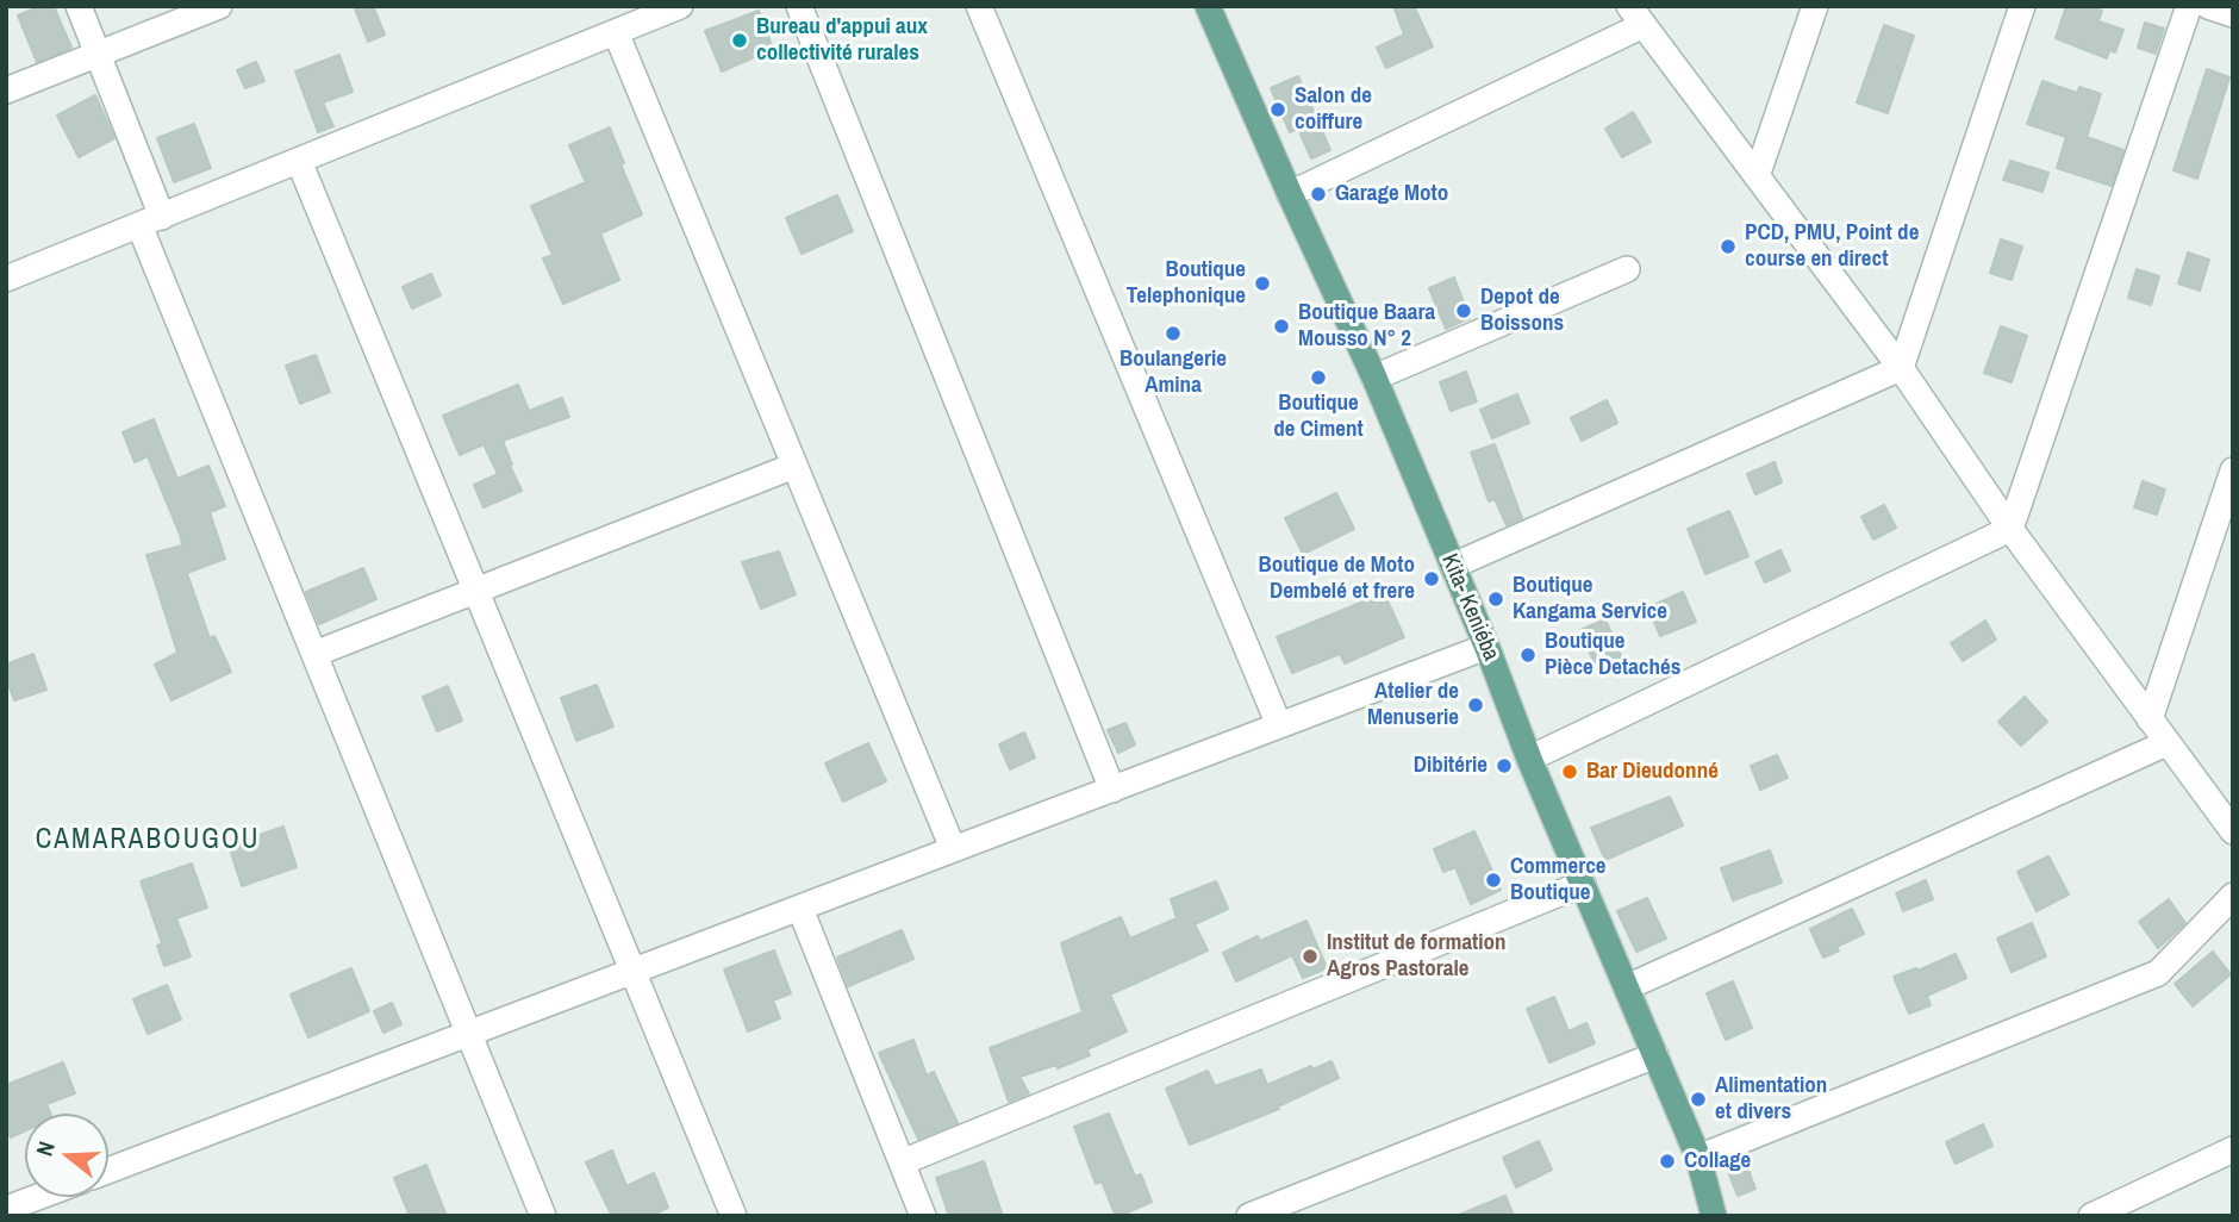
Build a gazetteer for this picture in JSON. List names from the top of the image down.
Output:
{
  "streets": {
    "main road": ["Kita- Keniéba"]
  },
  "districts": ["CAMARABOUGOU"],
  "places": [
    "Bureau d'appui aux collectivité rurales",
    "Salon de coiffure",
    "Garage Moto",
    "PCD, PMU, Point de course en direct",
    "Boutique Telephonique",
    "Depot de Boissons",
    "Boutique Baara Mousso N° 2",
    "Boulangerie Amina",
    "Boutique de Ciment",
    "Boutique de Moto Dembelé et frere",
    "Boutique Kangama Service",
    "Boutique Pièce Detachés",
    "Atelier de Menuserie",
    "Dibitérie",
    "Bar Dieudonné",
    "Commerce Boutique",
    "Institut de formation Agros Pastorale",
    "Alimentation et divers",
    "Collage"
  ],
  "north": "left"
}
